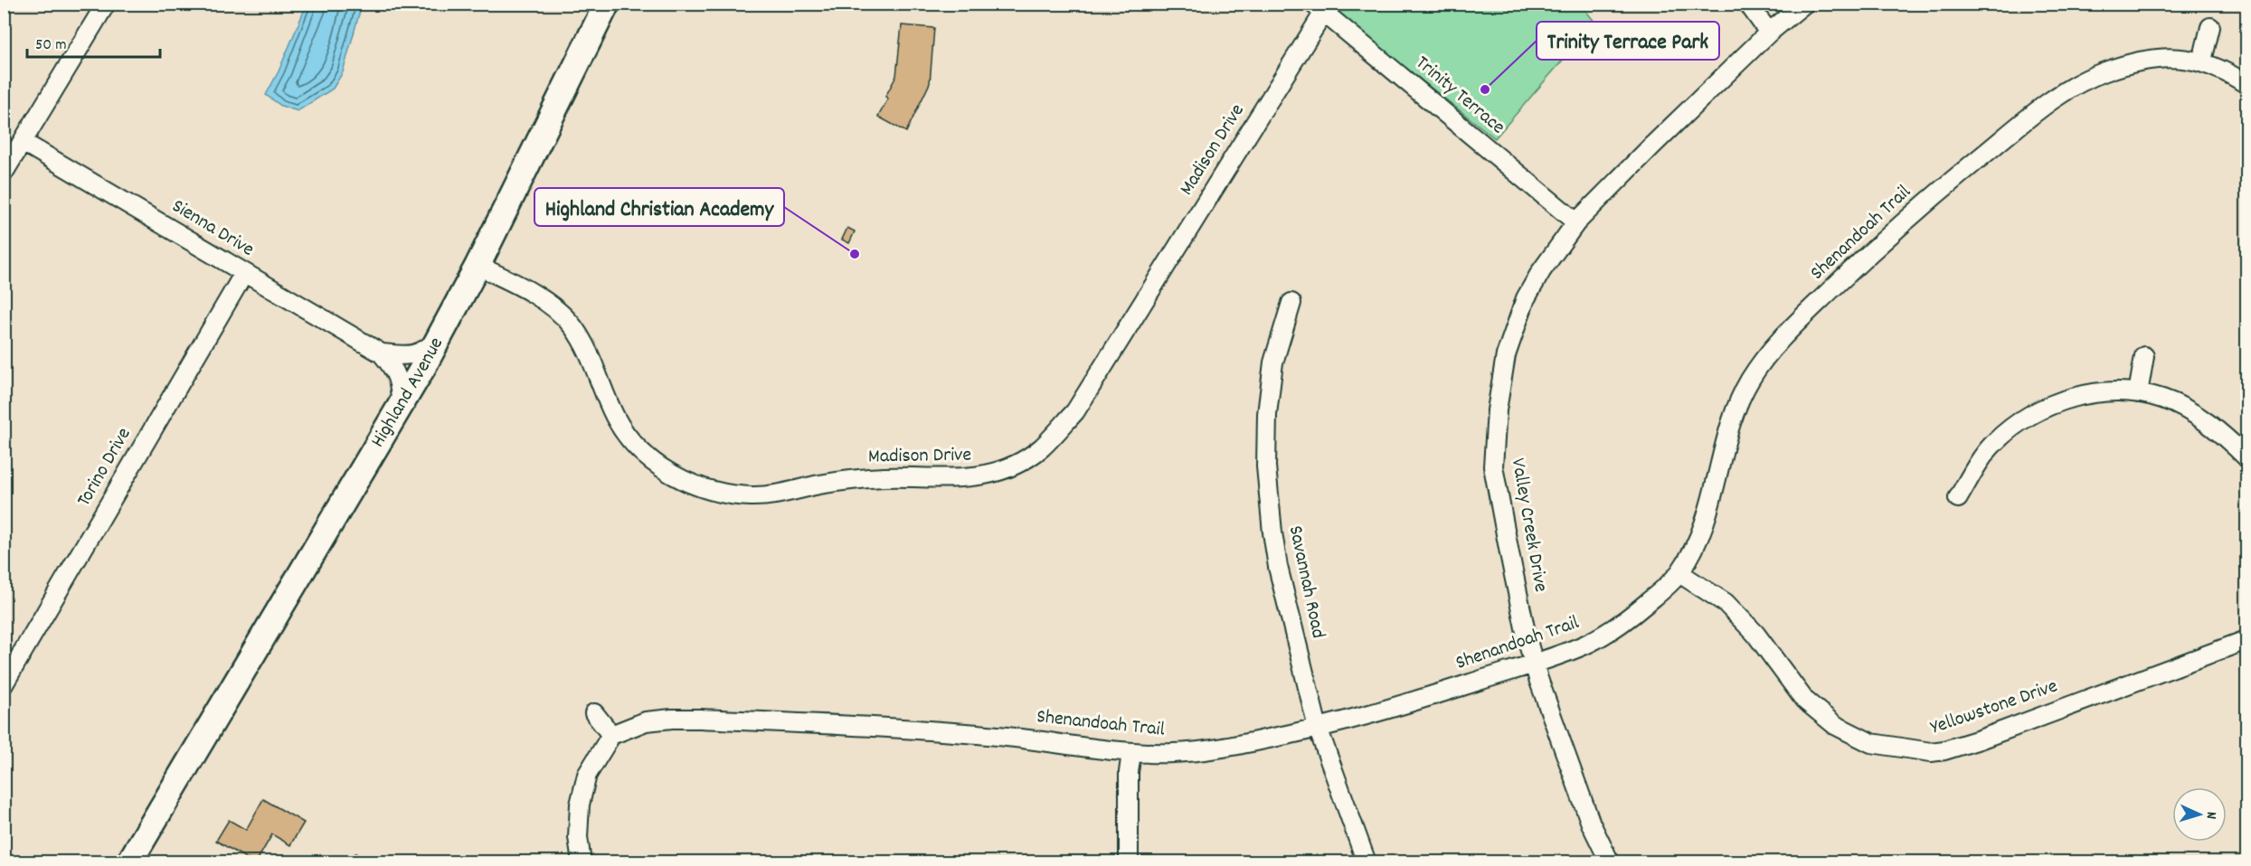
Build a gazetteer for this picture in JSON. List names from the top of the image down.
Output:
{
  "streets": {
    "main road": ["Highland Avenue"],
    "street": [
      "Trinity Terrace",
      "Madison Drive",
      "Sienna Drive",
      "Shenandoah Trail",
      "Torino Drive",
      "Valley Creek Drive",
      "Savannah Road",
      "Yellowstone Drive"
    ]
  },
  "crossings": [
    ["Trinity Terrace", "Madison Drive"],
    ["Trinity Terrace", "Valley Creek Drive"],
    ["Madison Drive", "Highland Avenue"],
    ["Sienna Drive", "Torino Drive"],
    ["Shenandoah Trail", "Valley Creek Drive"],
    ["Shenandoah Trail", "Savannah Road"],
    ["Shenandoah Trail", "Yellowstone Drive"]
  ],
  "places": ["Trinity Terrace Park", "Highland Christian Academy"],
  "scale_bar": "50 m",
  "north": "right"
}
